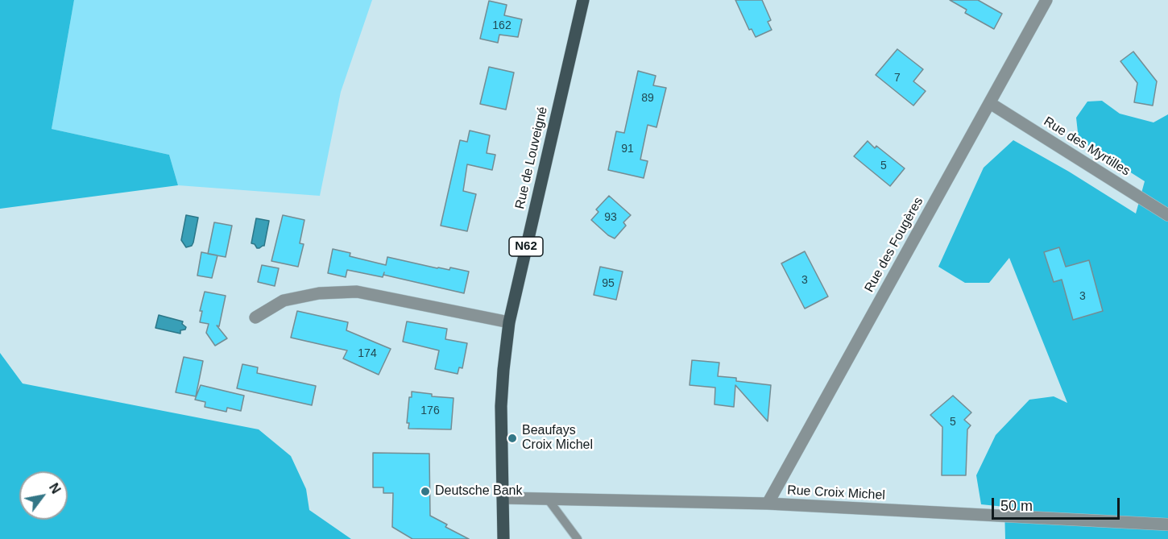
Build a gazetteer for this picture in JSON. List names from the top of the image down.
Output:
{
  "streets": {
    "main road": ["Rue de Louveigné", "N62"],
    "street": ["Rue des Myrtilles", "Rue des Fougères", "Rue Croix Michel"]
  },
  "crossings": [
    ["Rue des Myrtilles", "Rue des Fougères"],
    ["Rue de Louveigné", "N62"],
    ["Rue de Louveigné", "Rue Croix Michel"],
    ["Rue des Fougères", "Rue Croix Michel"],
    ["N62", "Rue Croix Michel"]
  ],
  "places": ["Beaufays Croix Michel", "Deutsche Bank"],
  "house_numbers": [
    "162",
    "7",
    "89",
    "91",
    "5",
    "93",
    "3",
    "95",
    "3",
    "174",
    "176",
    "5"
  ],
  "scale_bar": "50 m",
  "north": "top right"
}
